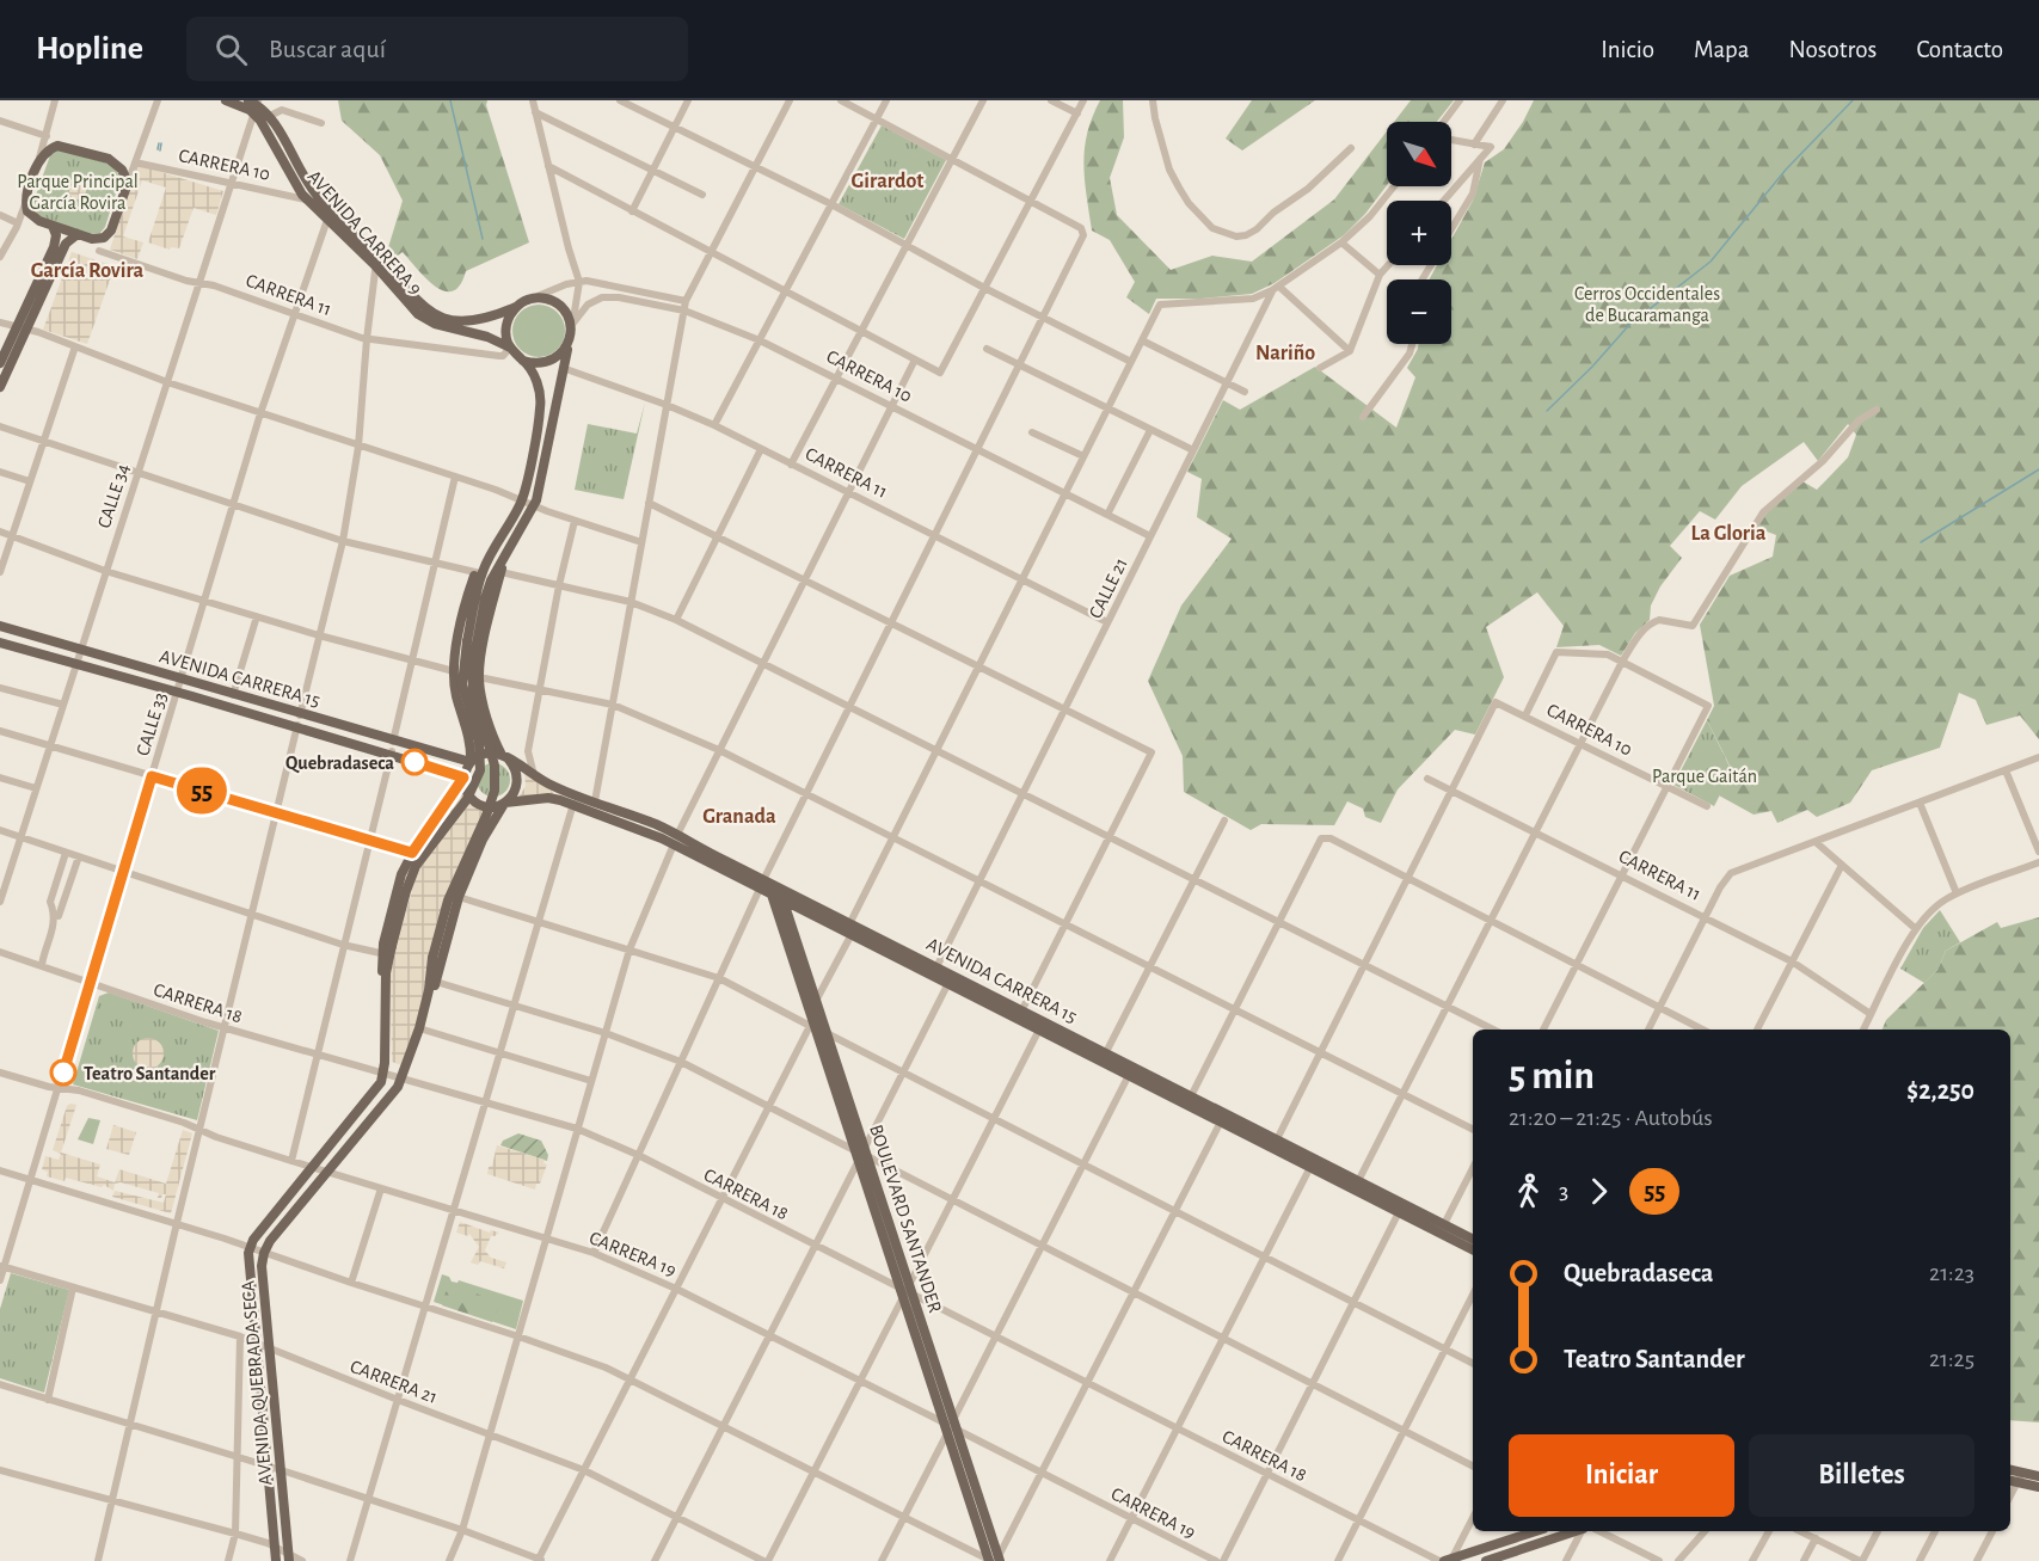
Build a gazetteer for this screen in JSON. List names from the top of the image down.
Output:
{
  "streets": {
    "main road": [
      "AVENIDA CARRERA 9",
      "AVENIDA CARRERA 15",
      "BOULEVARD SANTANDER",
      "AVENIDA QUEBRADA SECA"
    ],
    "street": [
      "CARRERA 10",
      "CARRERA 11",
      "CALLE 34",
      "CALLE 21",
      "CALLE 33",
      "CARRERA 18",
      "CARRERA 19",
      "CARRERA 21"
    ]
  },
  "crossings": [
    ["CARRERA 10", "AVENIDA CARRERA 9"],
    ["CARRERA 10", "CARRERA 11"],
    ["CARRERA 10", "CALLE 34"],
    ["CARRERA 10", "CALLE 21"],
    ["AVENIDA CARRERA 9", "CARRERA 11"],
    ["AVENIDA CARRERA 9", "CALLE 34"],
    ["AVENIDA CARRERA 9", "CALLE 33"],
    ["CARRERA 11", "CALLE 34"],
    ["CARRERA 11", "CALLE 21"],
    ["CARRERA 11", "CALLE 33"],
    ["CALLE 34", "AVENIDA CARRERA 15"],
    ["CALLE 21", "AVENIDA CARRERA 15"],
    ["AVENIDA CARRERA 15", "CALLE 33"],
    ["AVENIDA CARRERA 15", "BOULEVARD SANTANDER"],
    ["CALLE 33", "CARRERA 18"],
    ["CALLE 33", "CARRERA 19"],
    ["CALLE 33", "CARRERA 21"],
    ["CARRERA 18", "BOULEVARD SANTANDER"],
    ["CARRERA 18", "AVENIDA QUEBRADA SECA"],
    ["BOULEVARD SANTANDER", "CARRERA 19"],
    ["CARRERA 19", "AVENIDA QUEBRADA SECA"],
    ["CARRERA 21", "AVENIDA QUEBRADA SECA"]
  ],
  "districts": [
    "Girardot",
    "García Rovira",
    "Nariño",
    "La Gloria",
    "Granada"
  ],
  "parks": ["Parque Principal García Rovira", "Cerros Occidentales de Bucaramanga", "Parque Gaitán"],
  "places": ["Quebradaseca", "Teatro Santander"],
  "lines": ["bus line 55"],
  "north": "bottom right",
  "page": {
    "header": "Hopline",
    "search": "Buscar aquí",
    "nav": [
      "Inicio",
      "Mapa",
      "Nosotros",
      "Contacto"
    ],
    "on_map": "55",
    "map_buttons": ["+", "−"],
    "heading": ["5 min", "21:20 – 21:25 · Autobús", "$2,250"],
    "legs": ["3", "55"],
    "list": [
      {
        "name": "Quebradaseca",
        "value": "21:23"
      },
      {
        "name": "Teatro Santander",
        "value": "21:25"
      }
    ],
    "buttons": ["Iniciar", "Billetes"]
  }
}
